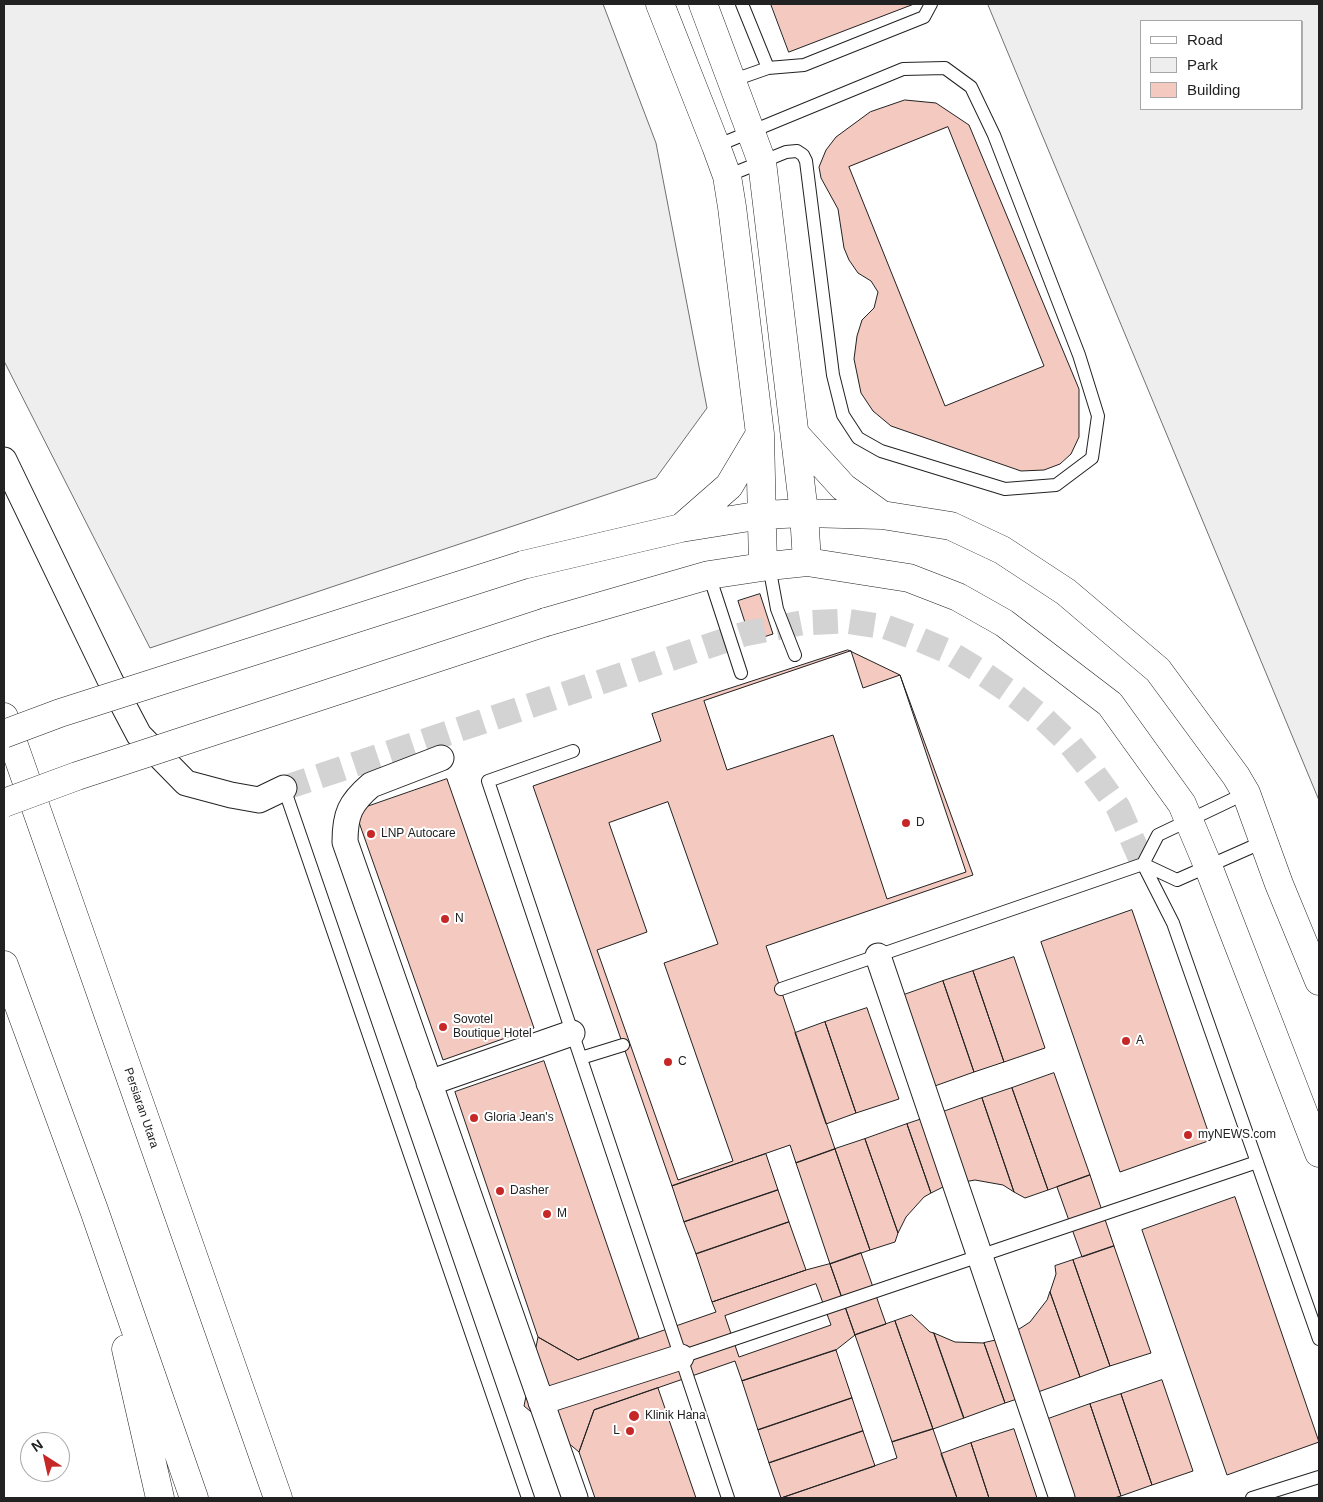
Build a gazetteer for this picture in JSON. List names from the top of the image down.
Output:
{
  "streets": {
    "street": ["Persiaran Utara"]
  },
  "places": [
    "D",
    "LNP Autocare",
    "N",
    "Sovotel Boutique Hotel",
    "A",
    "C",
    "Gloria Jean's",
    "myNEWS.com",
    "Dasher",
    "M",
    "Klinik Hana",
    "L"
  ],
  "legend": ["Road", "Park", "Building"],
  "north": "top left"
}
